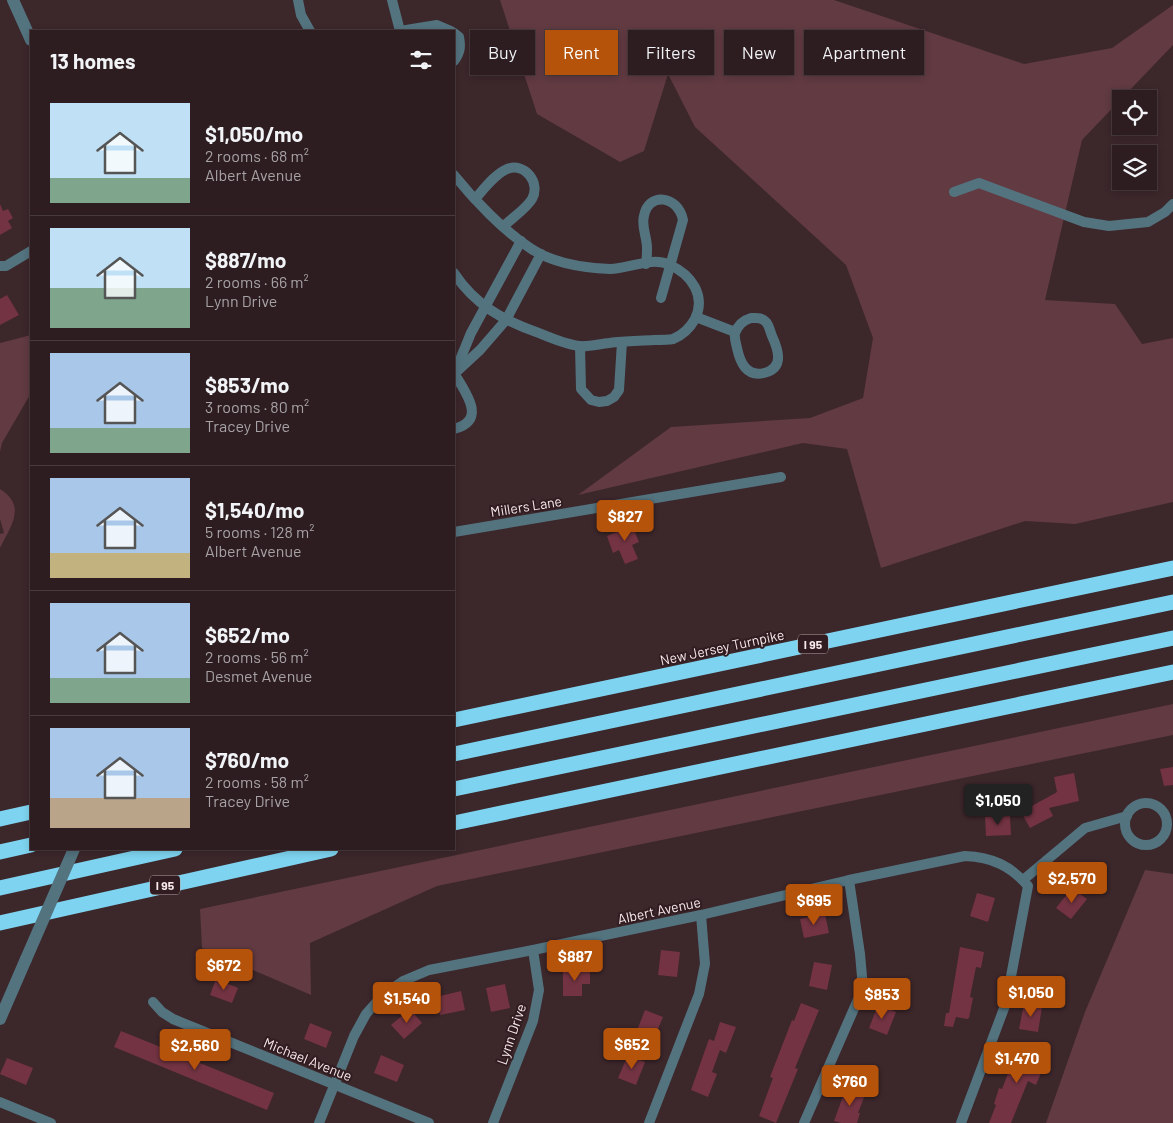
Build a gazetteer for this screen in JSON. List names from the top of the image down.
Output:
{
  "streets": {
    "highway": ["I 95", "New Jersey Turnpike"],
    "street": [
      "Millers Lane",
      "Albert Avenue",
      "Lynn Drive",
      "Michael Avenue"
    ]
  },
  "crossings": [
    ["Albert Avenue", "Lynn Drive"],
    ["Albert Avenue", "Michael Avenue"]
  ],
  "page": {
    "chip": [
      "Buy",
      "Rent",
      "Filters",
      "New",
      "Apartment"
    ],
    "heading": "13 homes",
    "list": [
      {
        "name": "$1,050/mo",
        "note": "2 rooms · 68 m² · Albert Avenue"
      },
      {
        "name": "$887/mo",
        "note": "2 rooms · 66 m² · Lynn Drive"
      },
      {
        "name": "$853/mo",
        "note": "3 rooms · 80 m² · Tracey Drive"
      },
      {
        "name": "$1,540/mo",
        "note": "5 rooms · 128 m² · Albert Avenue"
      },
      {
        "name": "$652/mo",
        "note": "2 rooms · 56 m² · Desmet Avenue"
      },
      {
        "name": "$760/mo",
        "note": "2 rooms · 58 m² · Tracey Drive"
      }
    ],
    "price": [
      "$827",
      "$1,050",
      "$2,570",
      "$695",
      "$887",
      "$672",
      "$1,050",
      "$853",
      "$1,540",
      "$652",
      "$2,560",
      "$1,470",
      "$760"
    ]
  }
}
